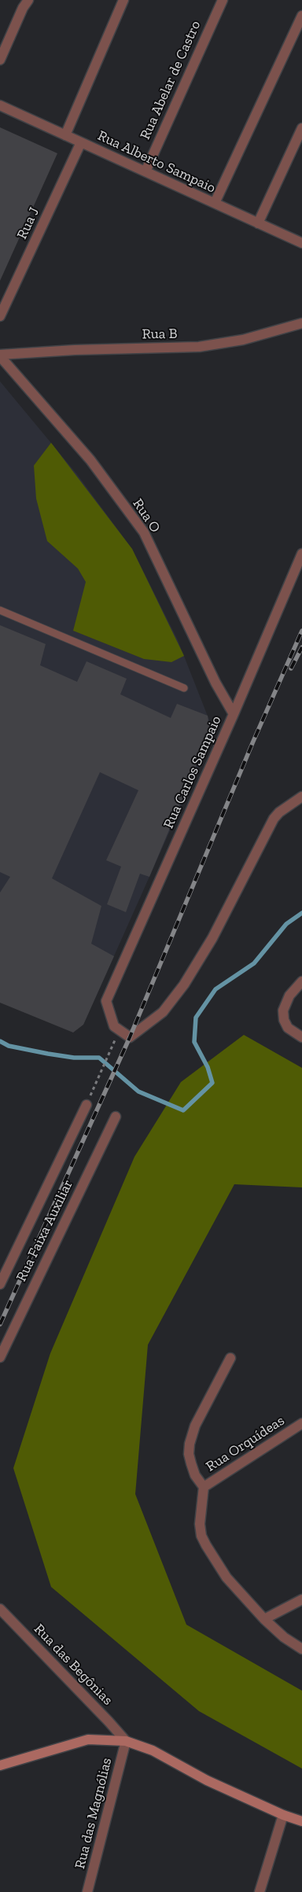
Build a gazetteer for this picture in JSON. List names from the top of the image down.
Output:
{
  "streets": {
    "street": [
      "Rua Abelar de Castro",
      "Rua Alberto Sampaio",
      "Rua J",
      "Rua B",
      "Rua O",
      "Rua Carlos Sampaio",
      "Rua Faixa Auxiliar",
      "Rua Orquídeas",
      "Rua das Begônias",
      "Rua das Magnólias"
    ]
  },
  "crossings": [
    ["Rua Abelar de Castro", "Rua Alberto Sampaio"],
    ["Rua Alberto Sampaio", "Rua J"],
    ["Rua B", "Rua O"],
    ["Rua O", "Rua Carlos Sampaio"],
    ["Rua das Begônias", "Rua das Magnólias"]
  ]
}
